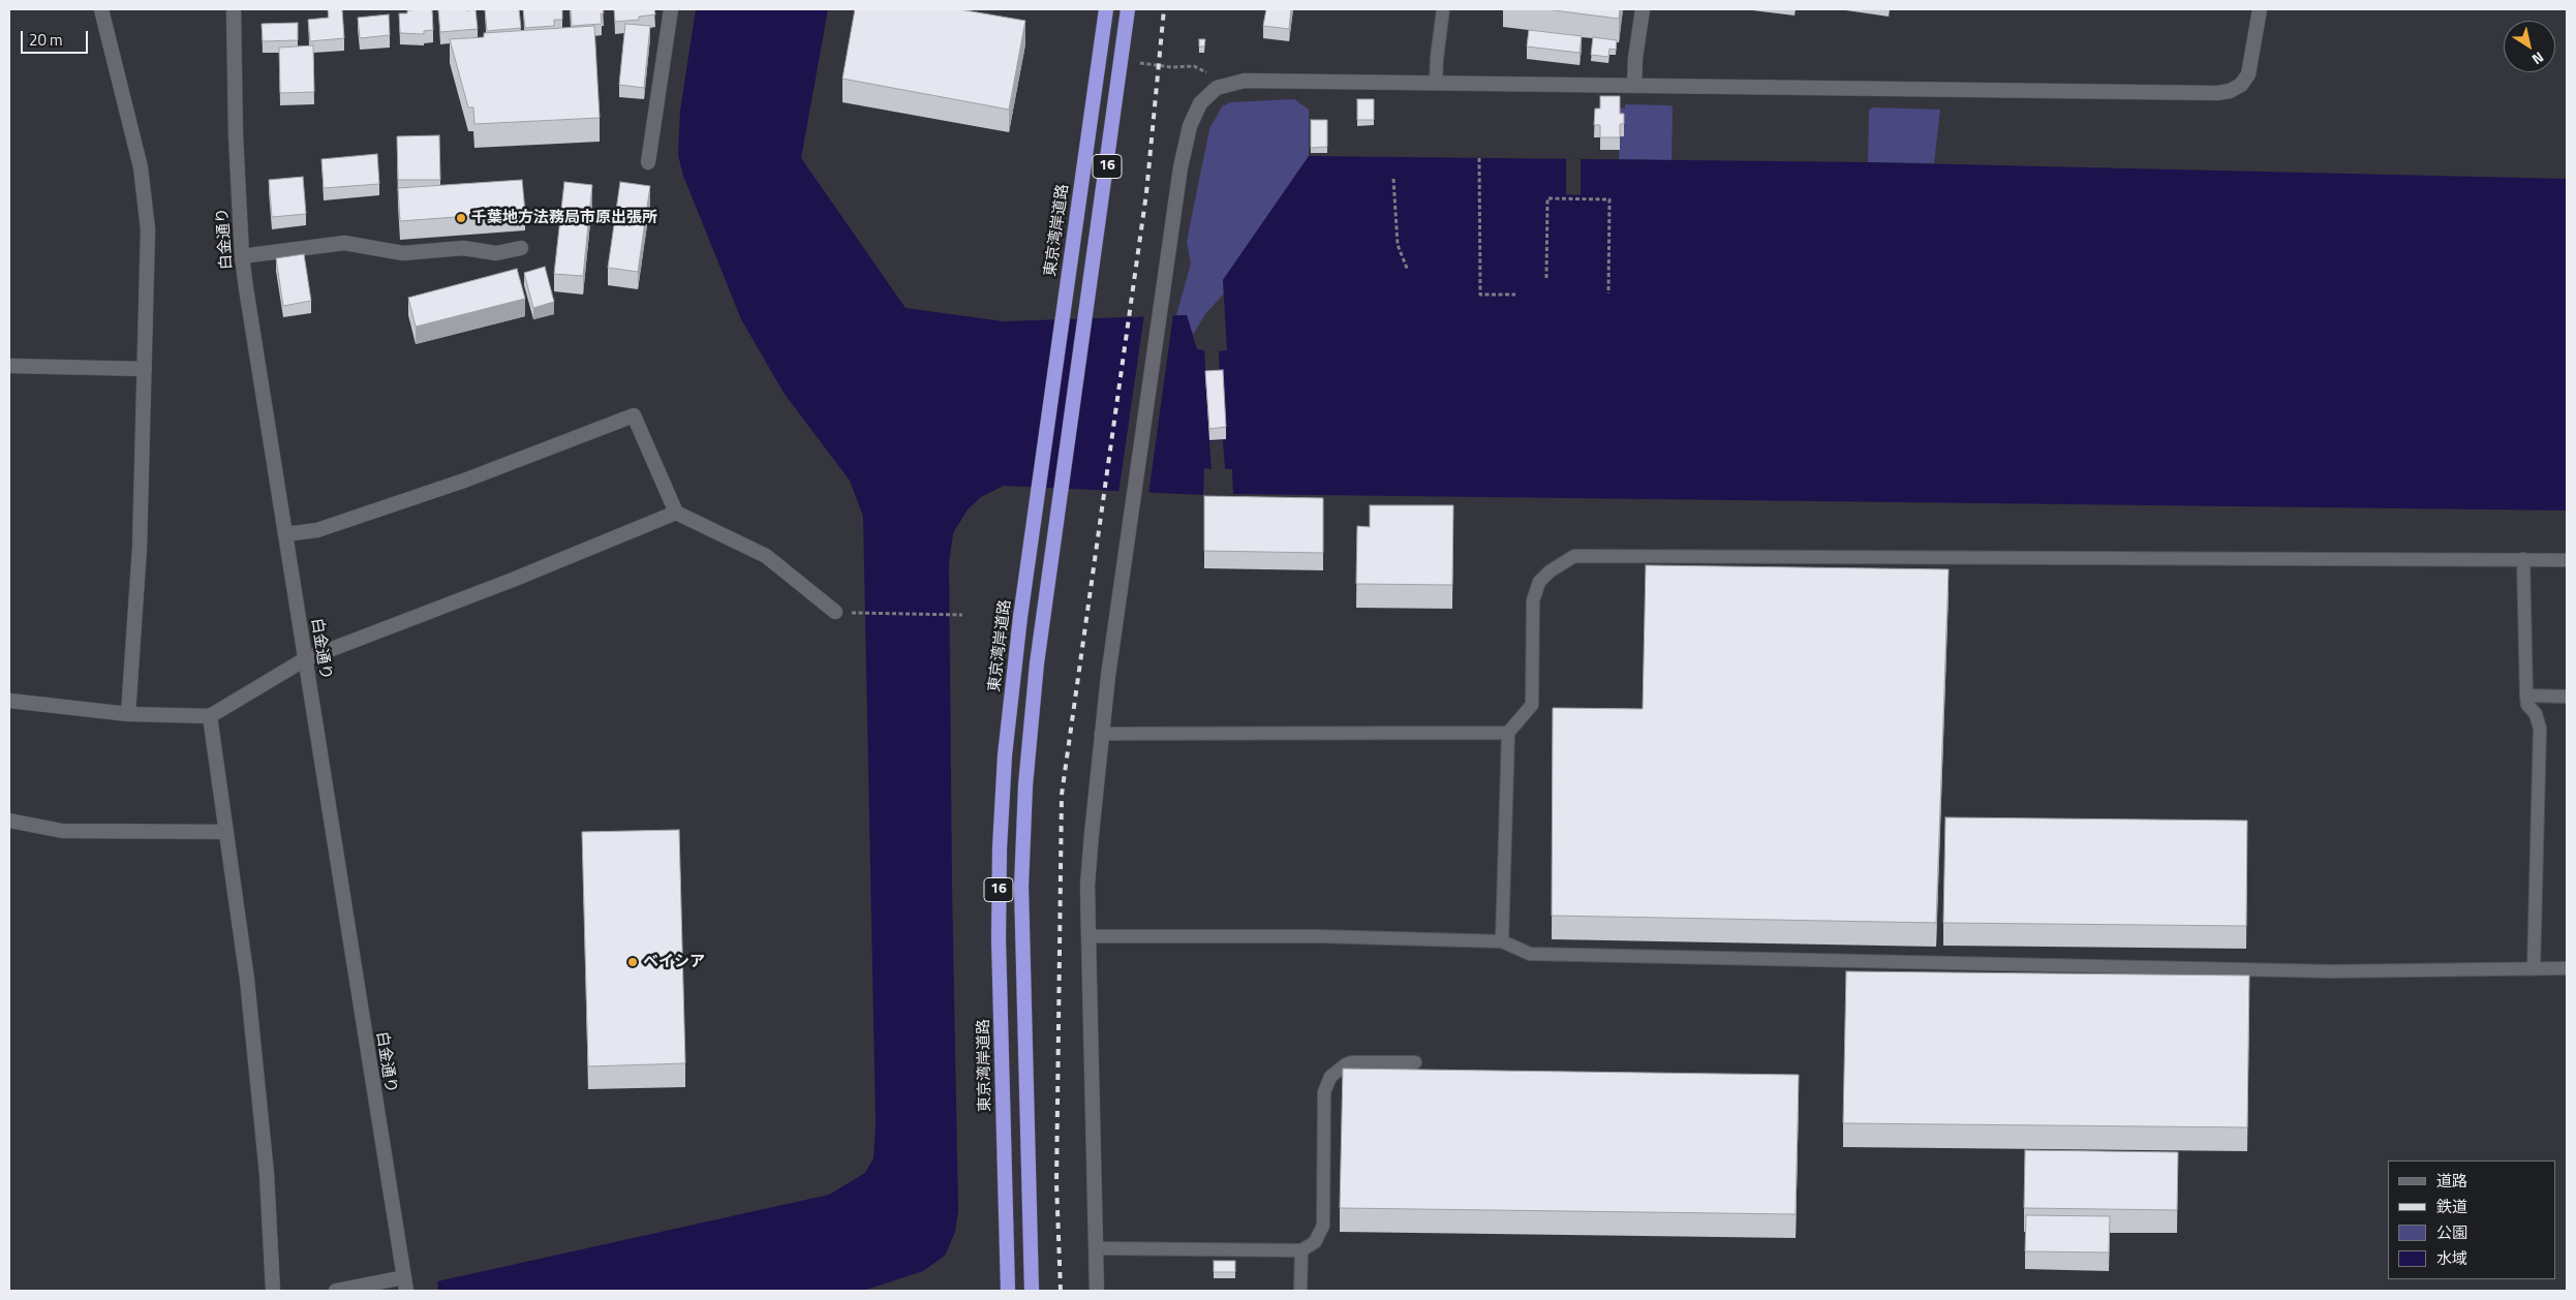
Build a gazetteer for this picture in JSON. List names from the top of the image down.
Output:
{
  "streets": {
    "highway": ["16", "東京湾岸道路"],
    "street": ["白金通り"]
  },
  "places": ["千葉地方法務局市原出張所", "ベイシア"],
  "legend": [
    "道路",
    "鉄道",
    "公園",
    "水域"
  ],
  "scale_bar": "20 m",
  "north": "bottom right"
}
